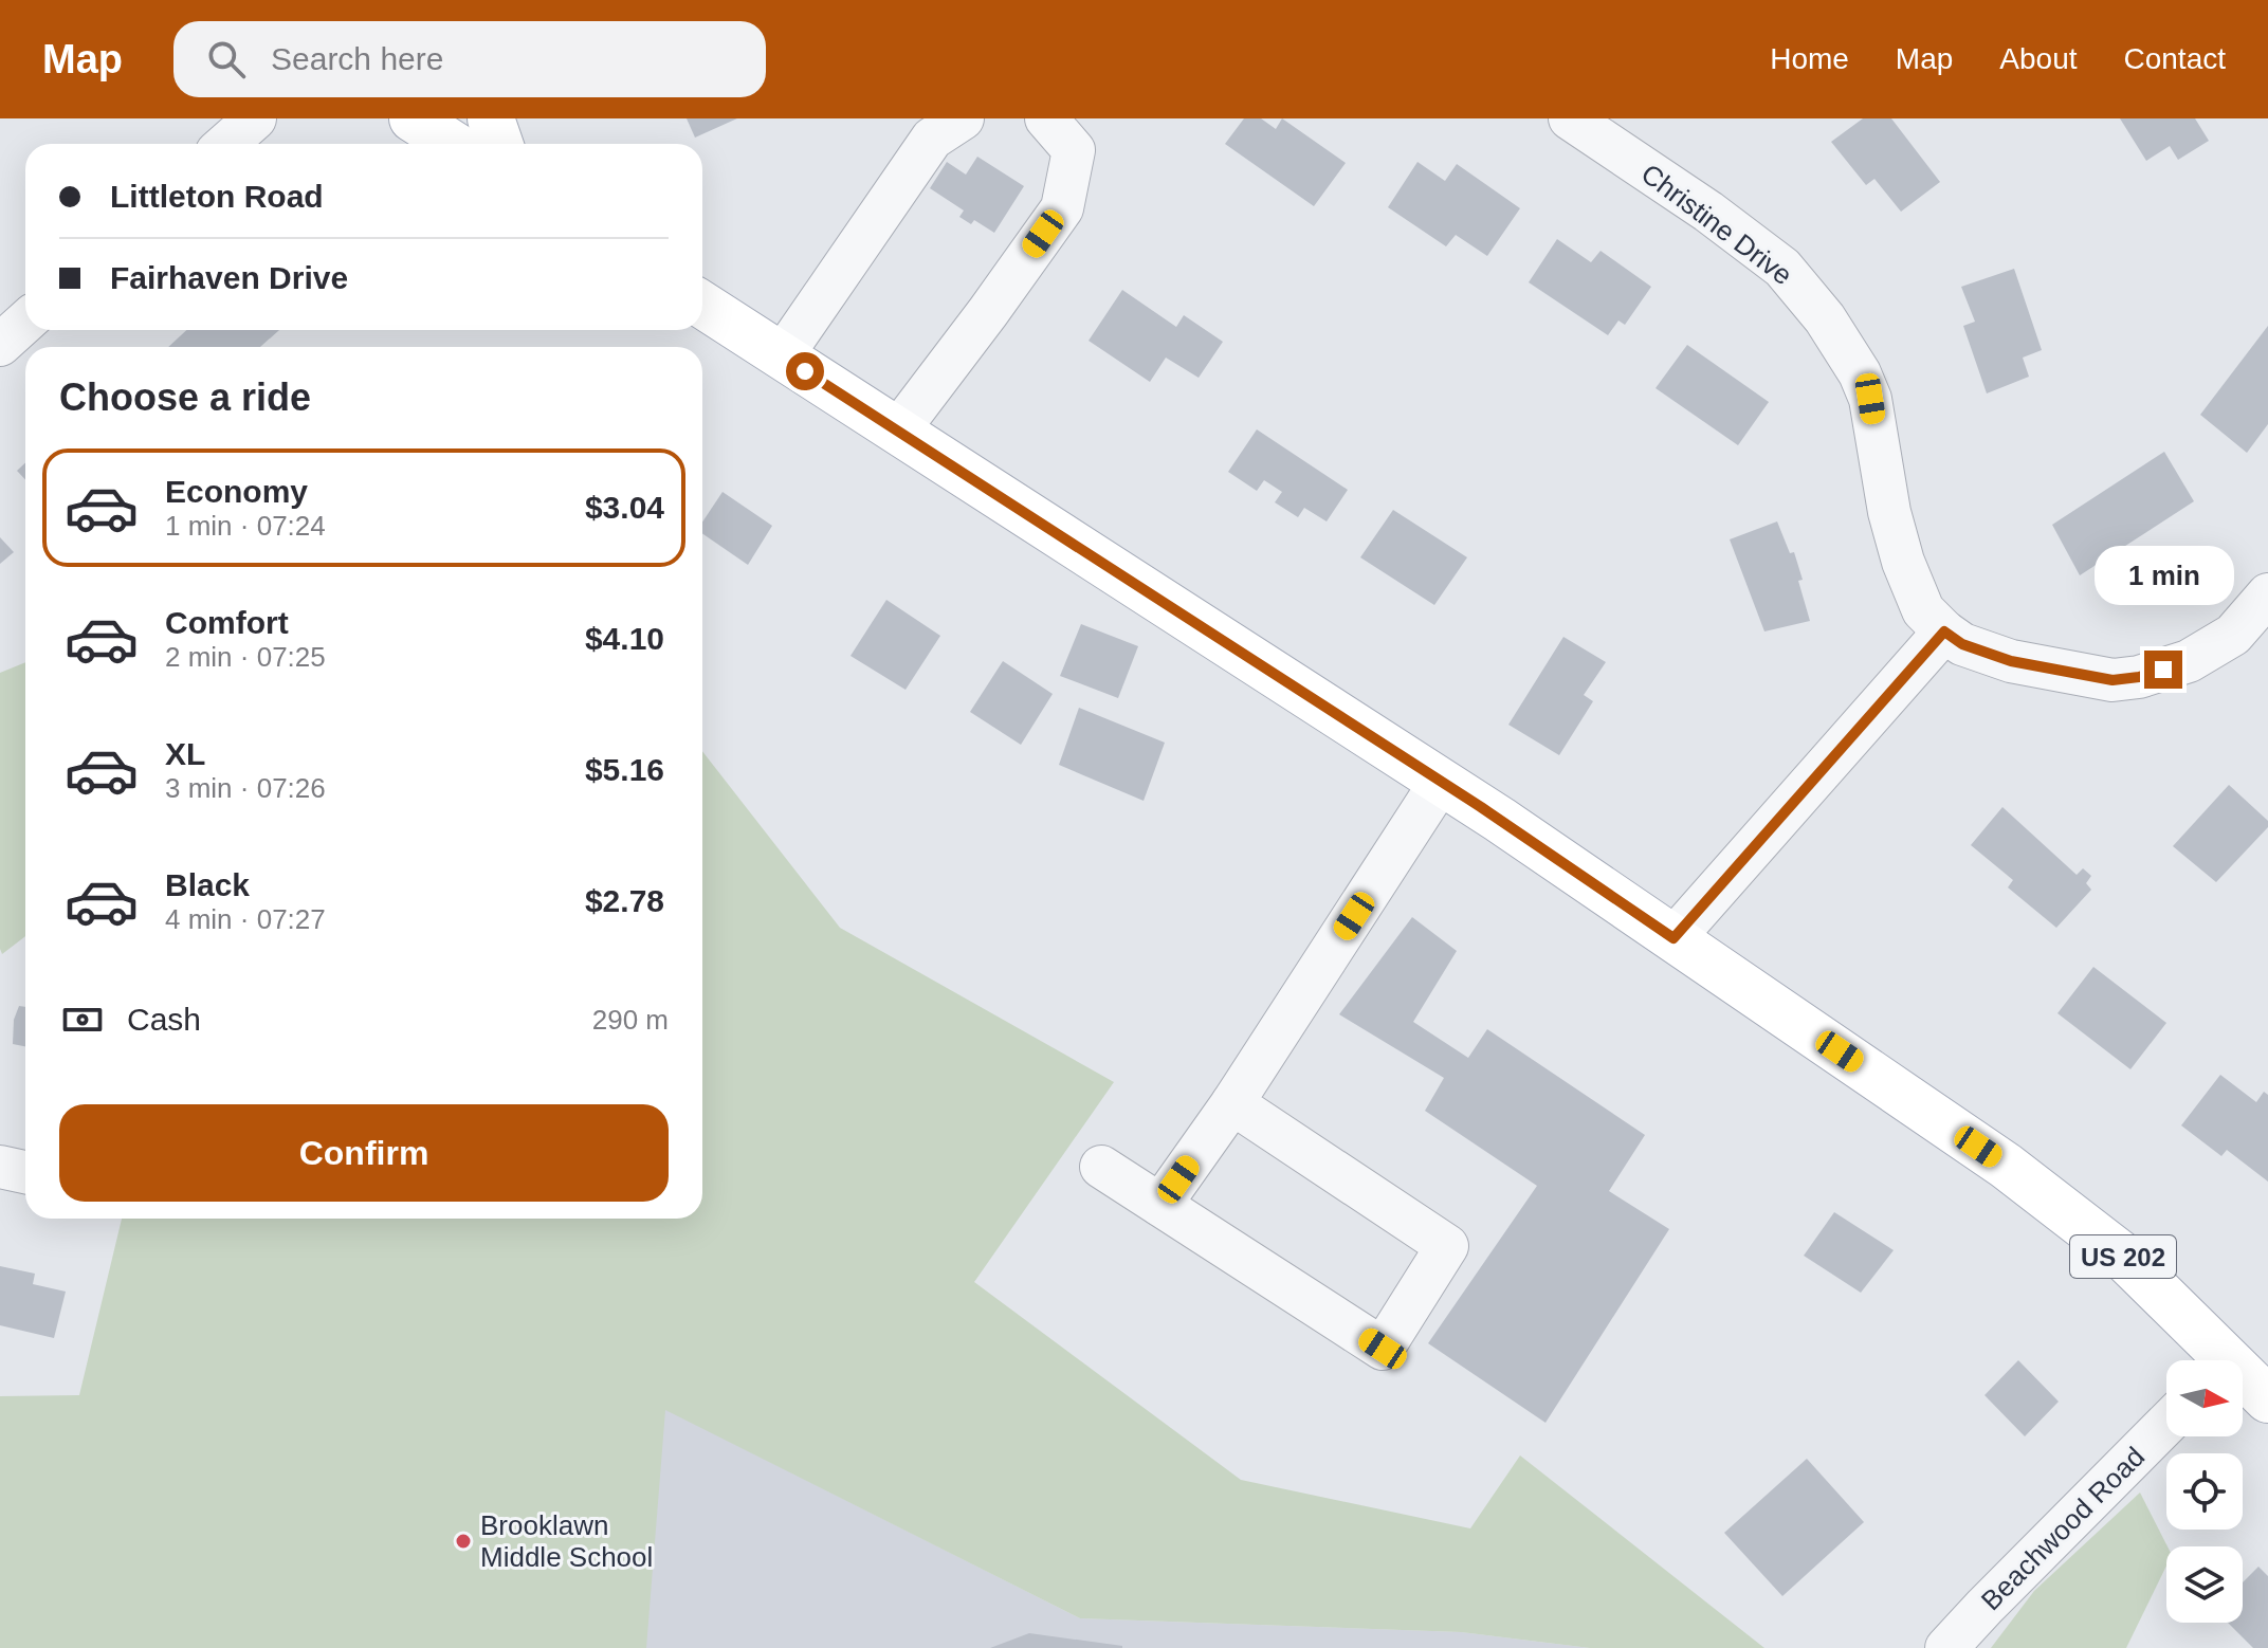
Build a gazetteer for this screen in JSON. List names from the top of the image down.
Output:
{
  "streets": {
    "main road": ["US 202"],
    "street": ["Christine Drive", "Beachwood Road"]
  },
  "places": ["Brooklawn Middle School"],
  "north": "right",
  "page": {
    "header": "Map",
    "search": "Search here",
    "nav": [
      "Home",
      "Map",
      "About",
      "Contact"
    ],
    "banner": ["Littleton Road", "Fairhaven Drive"],
    "heading": "Choose a ride",
    "list": [
      {
        "name": "Economy",
        "note": "1 min · 07:24",
        "value": "$3.04"
      },
      {
        "name": "Comfort",
        "note": "2 min · 07:25",
        "value": "$4.10"
      },
      {
        "name": "XL",
        "note": "3 min · 07:26",
        "value": "$5.16"
      },
      {
        "name": "Black",
        "note": "4 min · 07:27",
        "value": "$2.78"
      }
    ],
    "bubble": "1 min",
    "pay": ["Cash", "290 m"],
    "buttons": "Confirm"
  }
}
